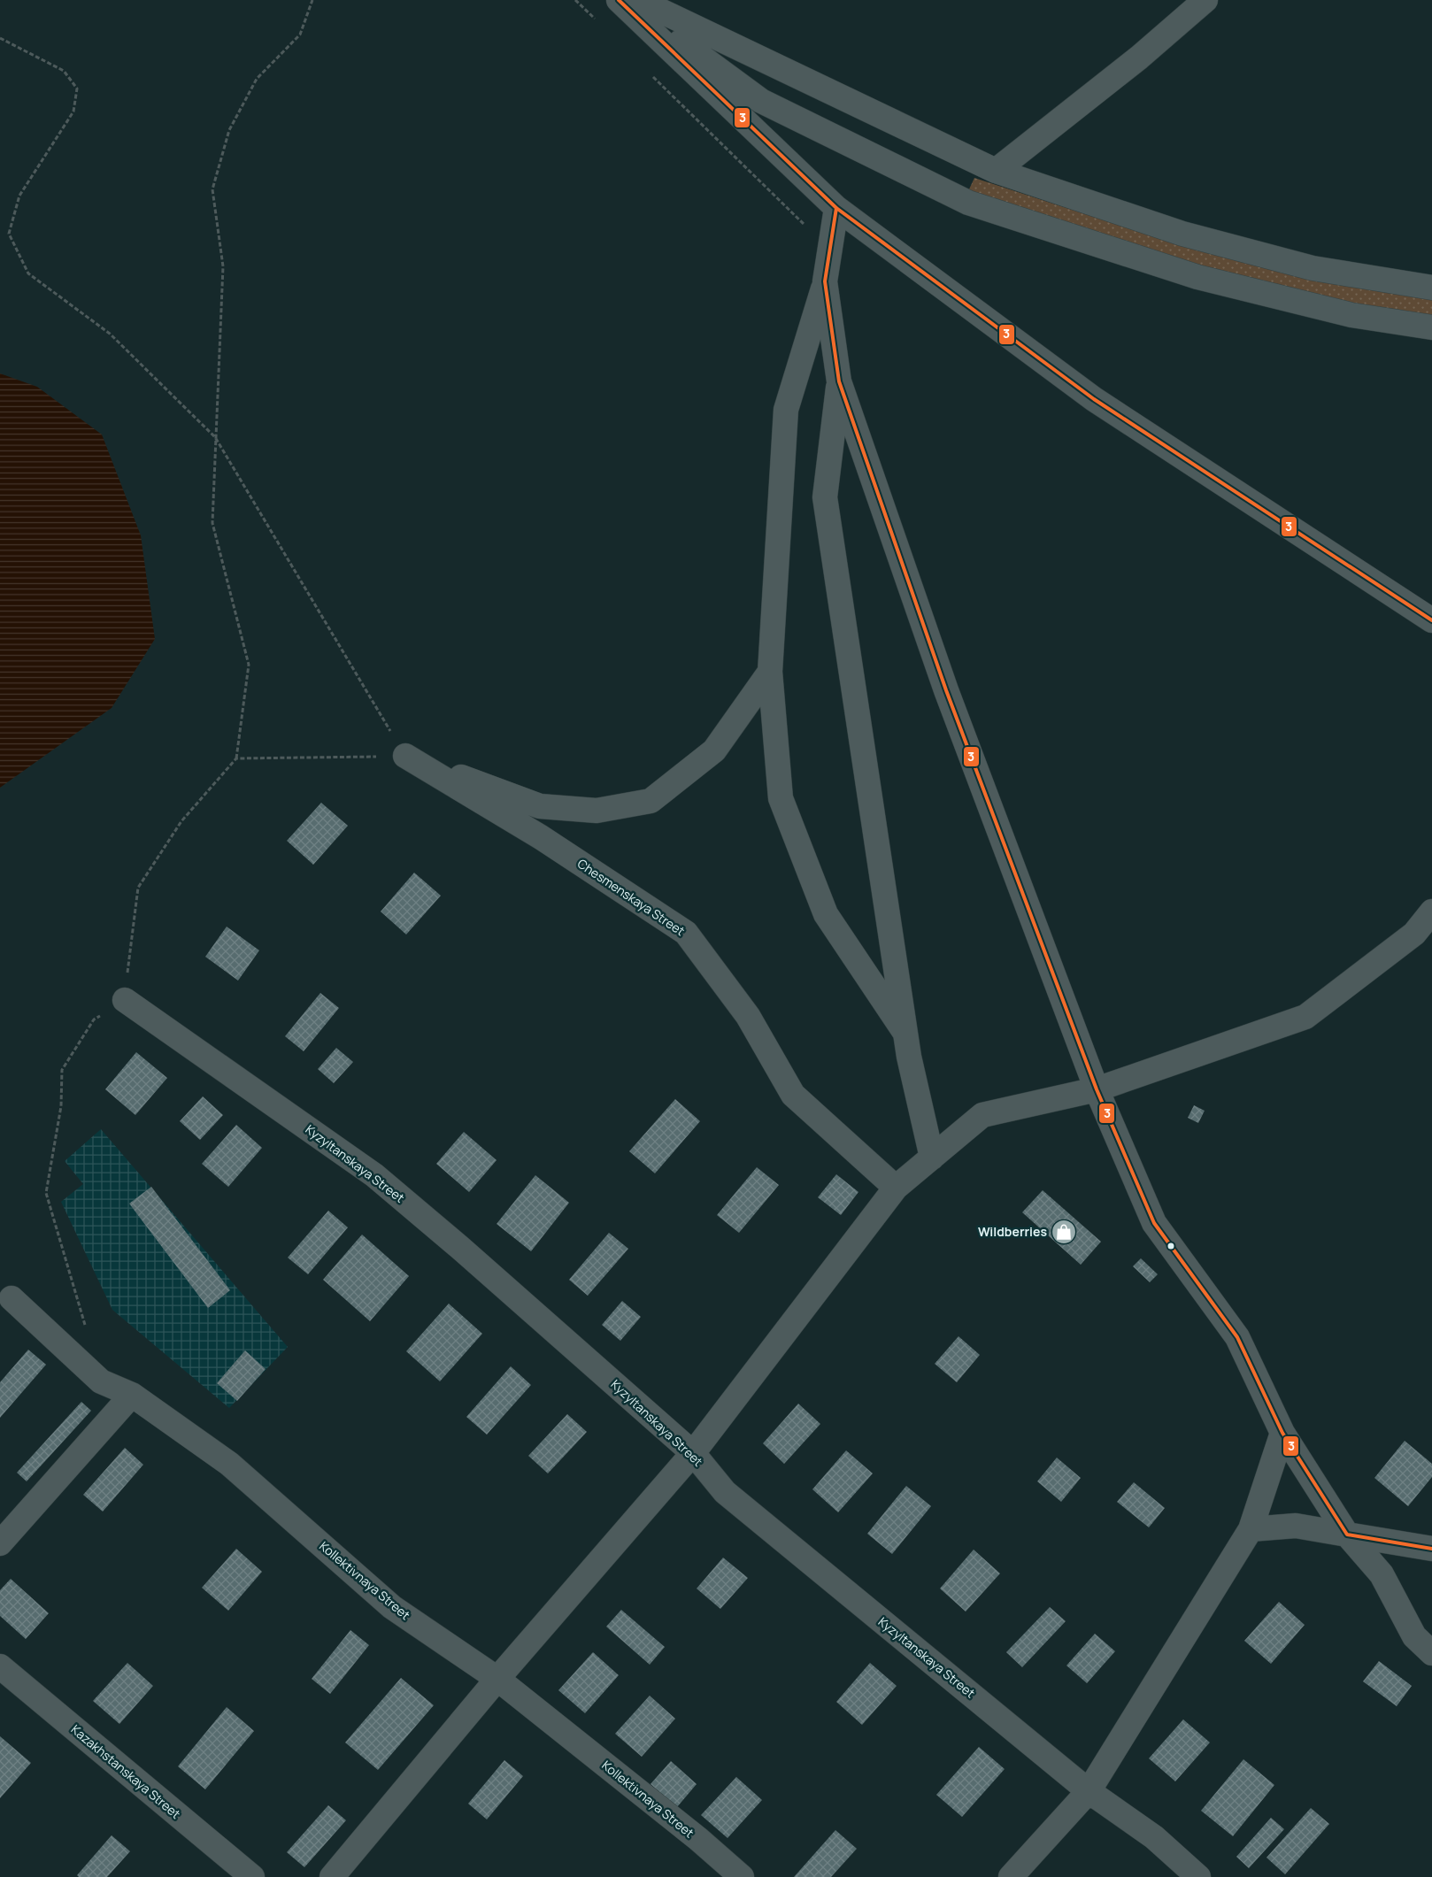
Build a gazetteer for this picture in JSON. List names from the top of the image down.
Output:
{
  "streets": {
    "street": [
      "Chesmenskaya Street",
      "Kyzyltanskaya Street",
      "Kollektivnaya Street",
      "Kazakhstanskaya Street"
    ]
  },
  "places": {
    "shop": ["Wildberries"]
  },
  "lines": ["transit line 3"]
}
